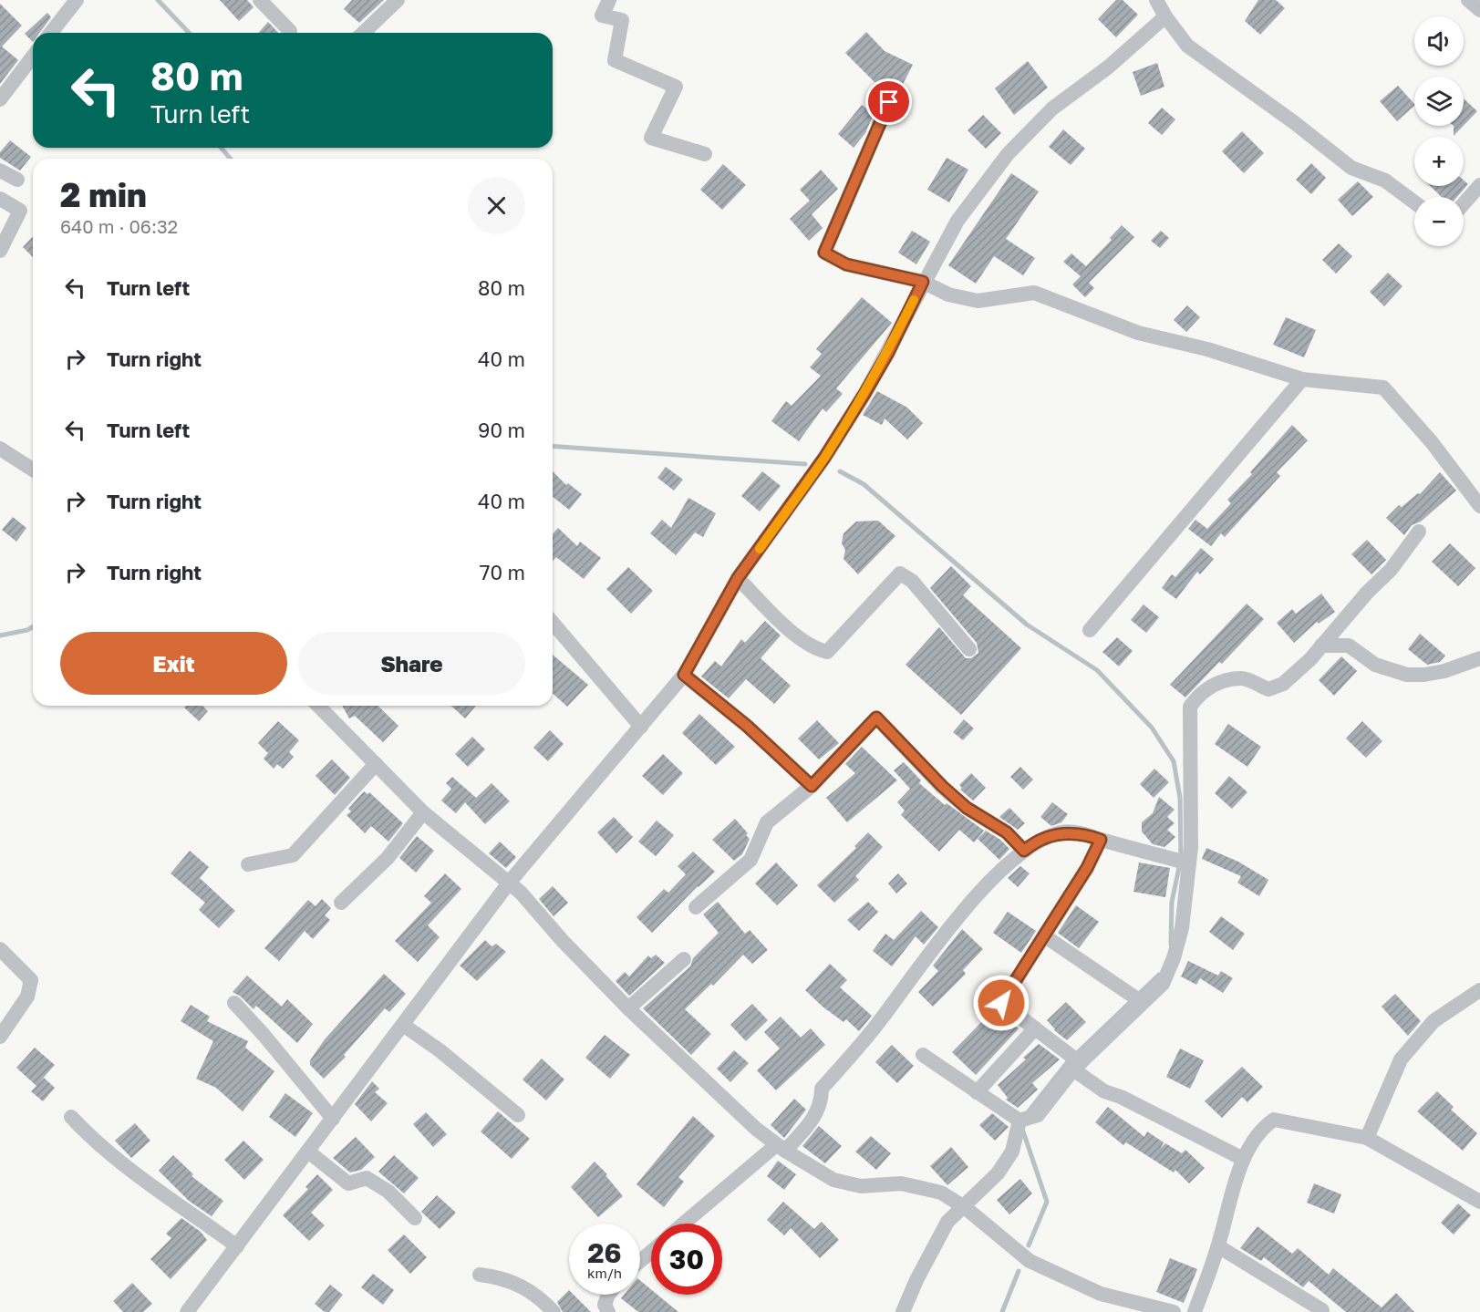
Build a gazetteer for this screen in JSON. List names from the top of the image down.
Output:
{
  "page": {
    "map_buttons": ["+", "−"],
    "turn": ["80 m", "Turn left"],
    "heading": ["2 min", "640 m · 06:32"],
    "list": [
      {
        "name": "Turn left",
        "value": "80 m"
      },
      {
        "name": "Turn right",
        "value": "40 m"
      },
      {
        "name": "Turn left",
        "value": "90 m"
      },
      {
        "name": "Turn right",
        "value": "40 m"
      },
      {
        "name": "Turn right",
        "value": "70 m"
      }
    ],
    "buttons": ["Exit", "Share"],
    "speed": "26 km/h",
    "limit": "30"
  }
}
